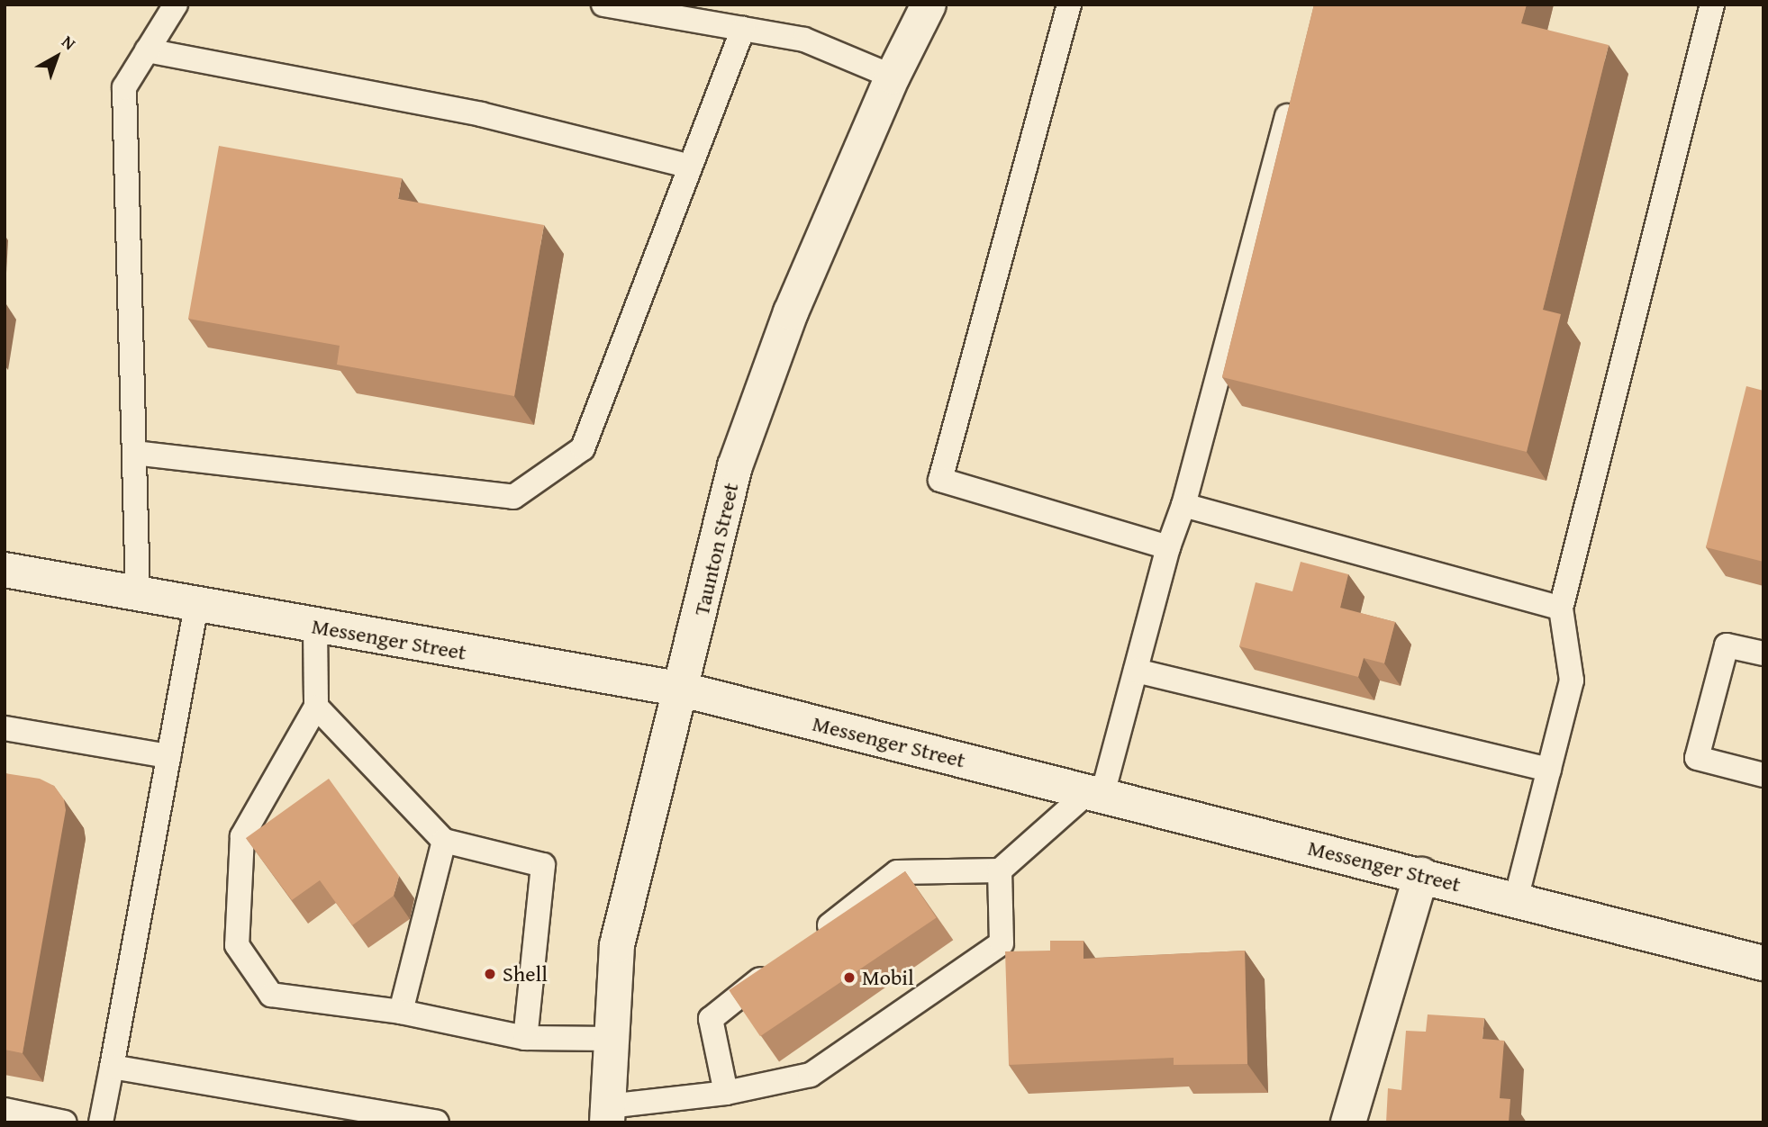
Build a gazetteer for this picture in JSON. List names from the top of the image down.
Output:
{
  "streets": {
    "main road": ["Taunton Street", "Messenger Street"]
  },
  "crossings": [
    ["Taunton Street", "Messenger Street"]
  ],
  "places": ["Shell", "Mobil"],
  "north": "top right"
}
